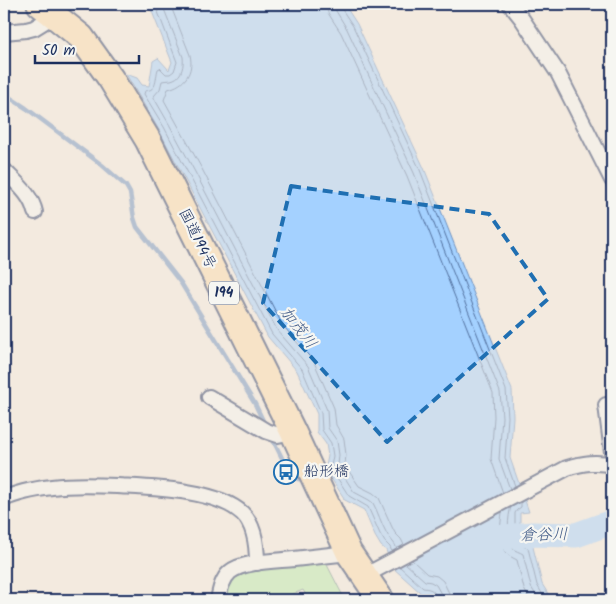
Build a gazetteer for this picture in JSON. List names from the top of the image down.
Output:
{
  "streets": {
    "highway": ["国道194号", "194"]
  },
  "water": ["加茂川", "倉谷川"],
  "places": {
    "bus stop": ["船形橋"]
  },
  "scale_bar": "50 m"
}
